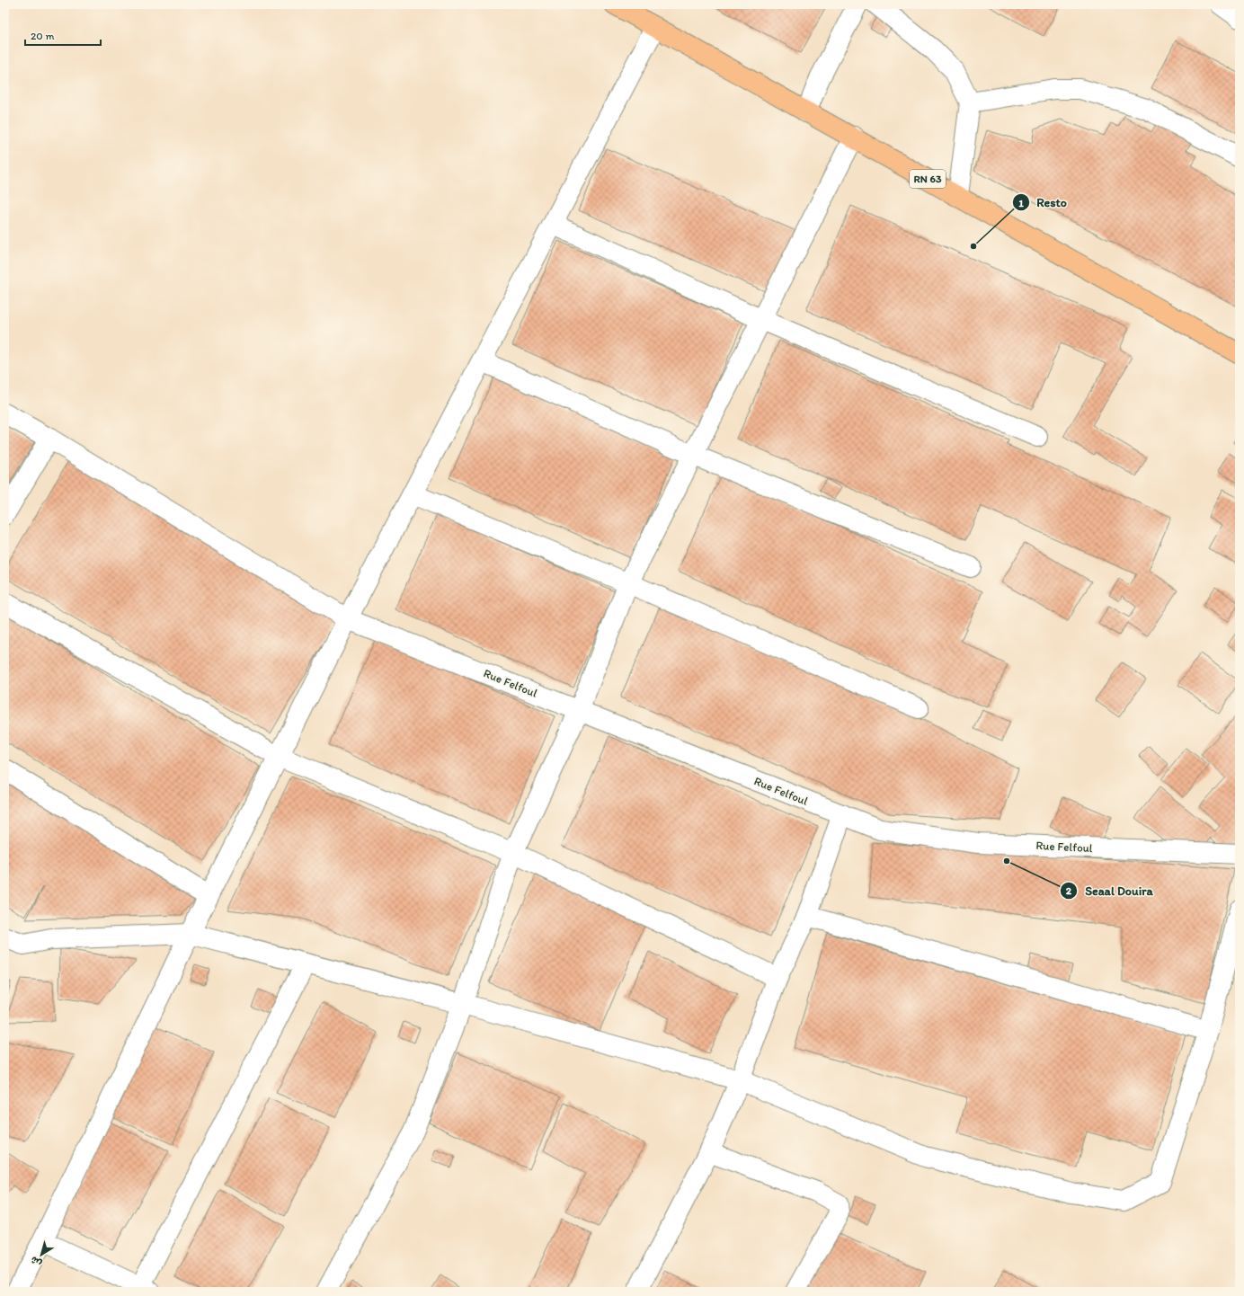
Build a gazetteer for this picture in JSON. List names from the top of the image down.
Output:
{
  "streets": {
    "main road": ["RN 63"],
    "street": ["Rue Felfoul"]
  },
  "places": ["Resto", "Seaal Douira"],
  "scale_bar": "20 m",
  "north": "bottom left"
}
